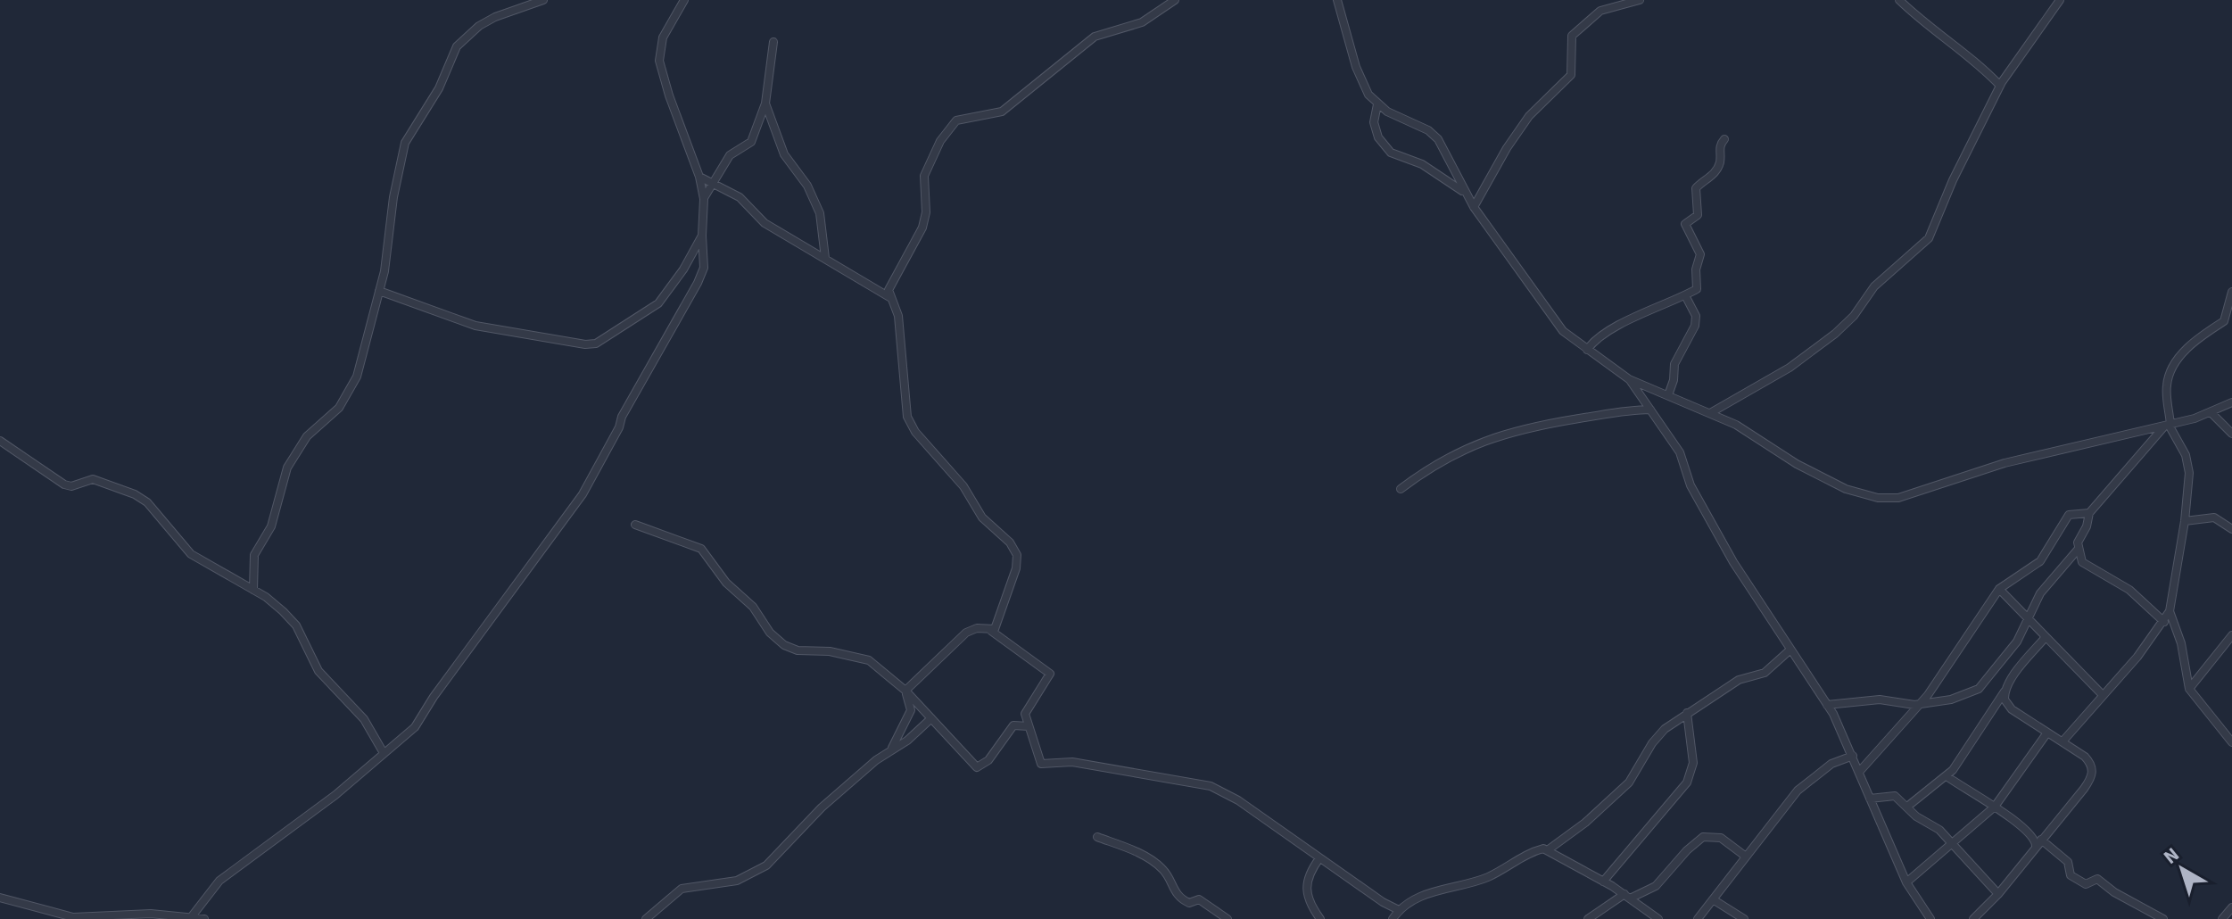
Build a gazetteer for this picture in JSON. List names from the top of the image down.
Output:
{
  "north": "top left"
}
